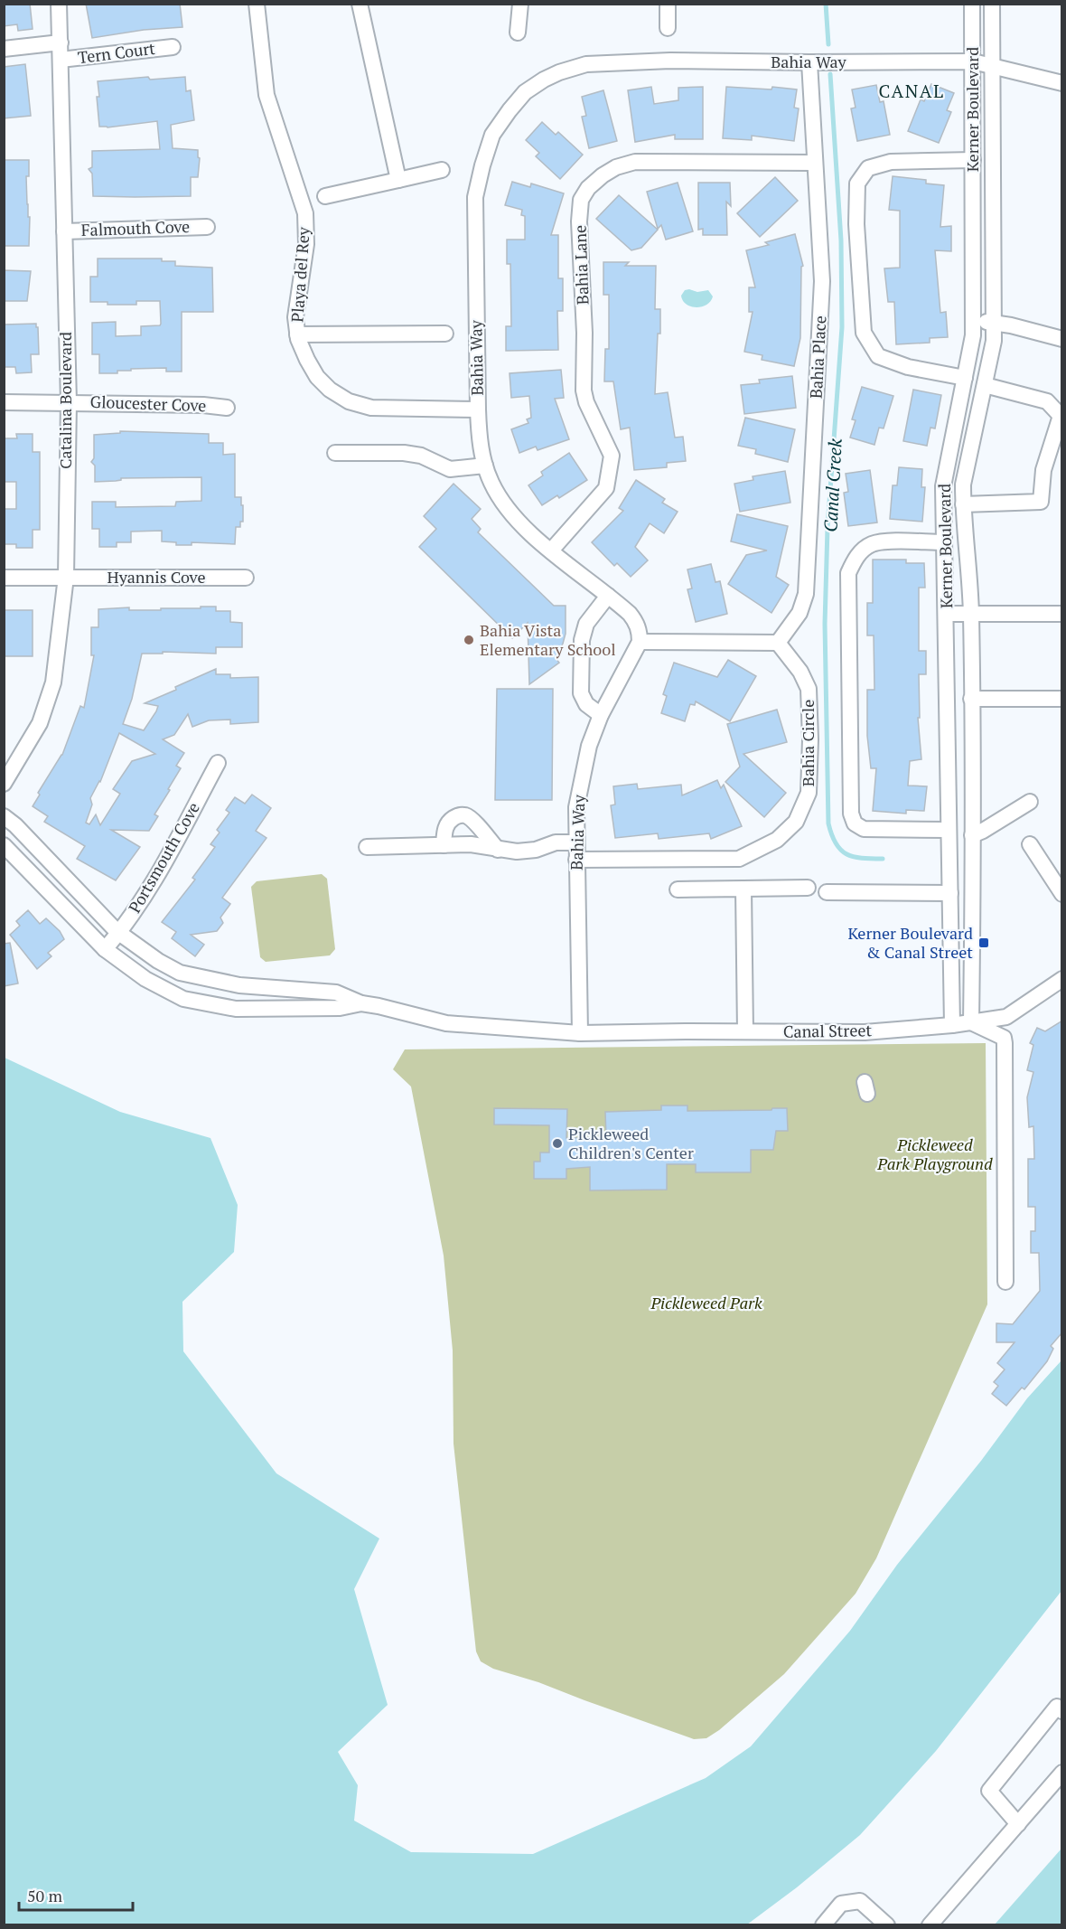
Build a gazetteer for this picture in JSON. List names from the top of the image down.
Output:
{
  "streets": {
    "street": [
      "Tern Court",
      "Bahia Way",
      "Kerner Boulevard",
      "Falmouth Cove",
      "Bahia Lane",
      "Playa del Rey",
      "Bahia Place",
      "Catalina Boulevard",
      "Gloucester Cove",
      "Hyannis Cove",
      "Bahia Circle",
      "Portsmouth Cove",
      "Canal Street"
    ]
  },
  "crossings": [
    ["Tern Court", "Catalina Boulevard"],
    ["Bahia Way", "Kerner Boulevard"],
    ["Bahia Way", "Bahia Lane"],
    ["Bahia Way", "Playa del Rey"],
    ["Bahia Way", "Bahia Place"],
    ["Bahia Way", "Bahia Circle"],
    ["Bahia Way", "Canal Street"],
    ["Kerner Boulevard", "Canal Street"],
    ["Falmouth Cove", "Catalina Boulevard"],
    ["Bahia Lane", "Bahia Place"],
    ["Bahia Place", "Bahia Circle"],
    ["Catalina Boulevard", "Gloucester Cove"],
    ["Catalina Boulevard", "Hyannis Cove"]
  ],
  "districts": ["CANAL"],
  "water": ["Canal Creek"],
  "parks": ["Pickleweed Park Playground", "Pickleweed Park"],
  "places": {
    "other": ["Bahia Vista Elementary School", "Pickleweed Children's Center"],
    "transit": ["Kerner Boulevard & Canal Street"]
  },
  "scale_bar": "50 m"
}
